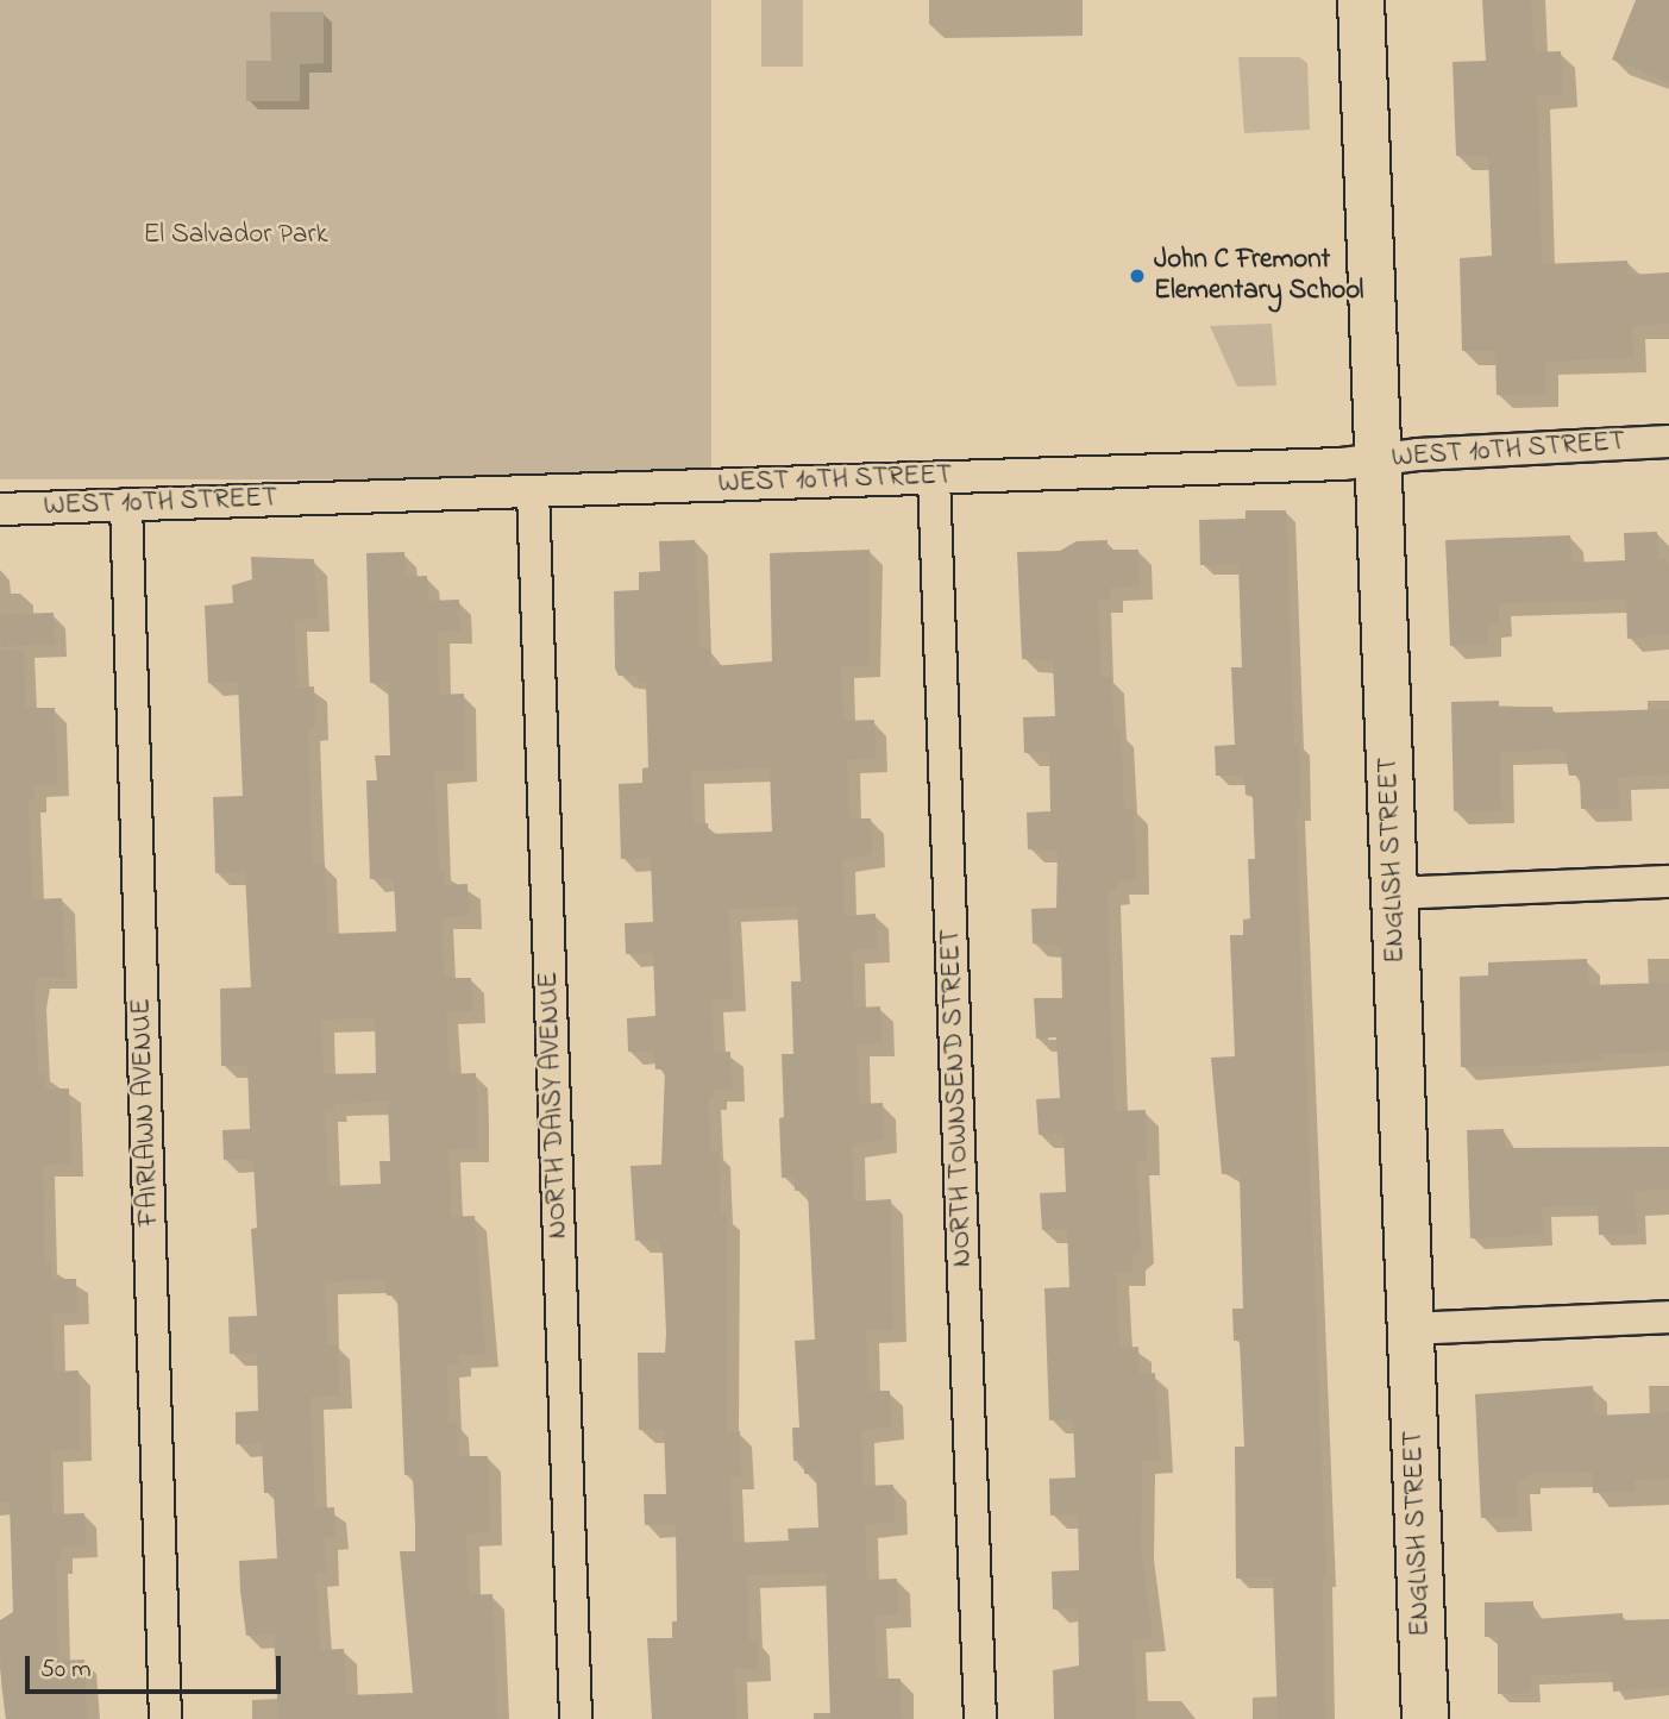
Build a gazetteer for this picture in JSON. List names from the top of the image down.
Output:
{
  "streets": {
    "street": [
      "WEST 10TH STREET",
      "ENGLISH STREET",
      "NORTH TOWNSEND STREET",
      "NORTH DAISY AVENUE",
      "FAIRLAWN AVENUE"
    ]
  },
  "crossings": [
    ["WEST 10TH STREET", "ENGLISH STREET"],
    ["WEST 10TH STREET", "NORTH TOWNSEND STREET"],
    ["WEST 10TH STREET", "NORTH DAISY AVENUE"],
    ["WEST 10TH STREET", "FAIRLAWN AVENUE"]
  ],
  "parks": ["El Salvador Park"],
  "places": ["John C Fremont Elementary School"],
  "scale_bar": "50 m"
}
